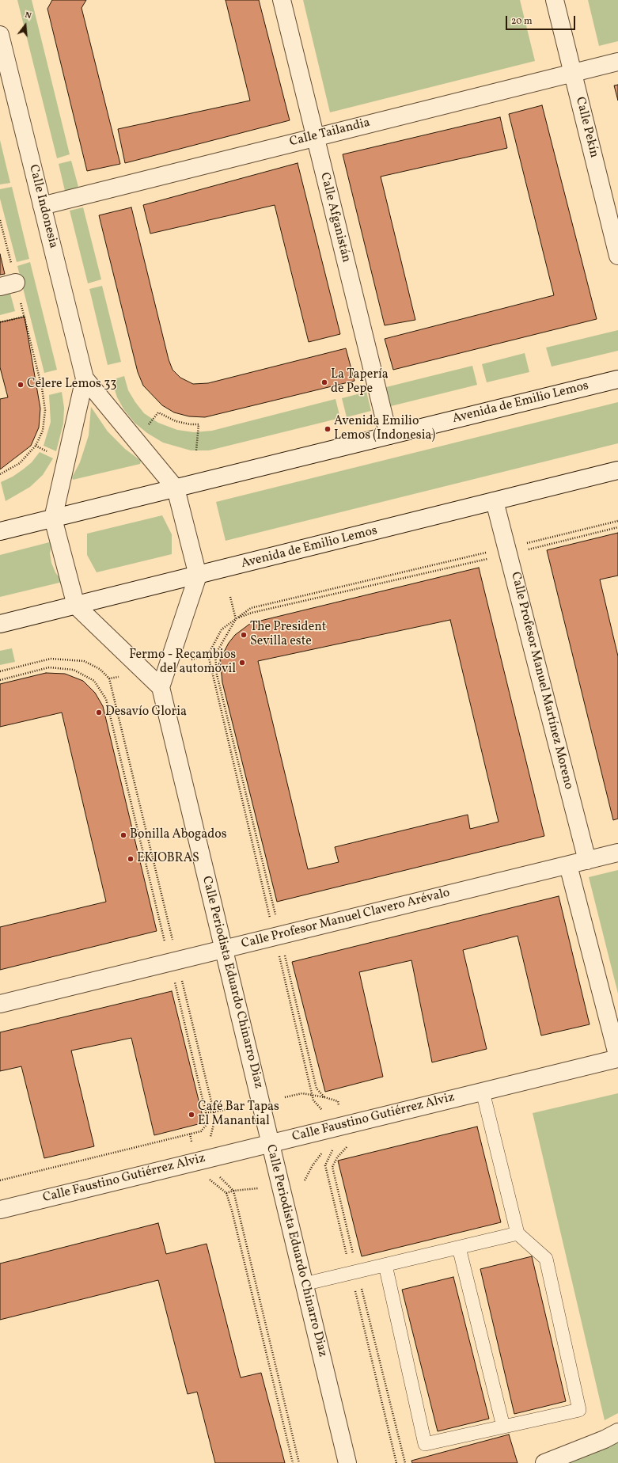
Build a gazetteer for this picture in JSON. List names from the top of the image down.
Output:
{
  "streets": {
    "street": [
      "Calle Pekín",
      "Calle Tailandia",
      "Calle Indonesia",
      "Calle Afganistán",
      "Avenida de Emilio Lemos",
      "Calle Profesor Manuel Martínez Moreno",
      "Calle Profesor Manuel Clavero Arévalo",
      "Calle Periodista Eduardo Chinarro Diaz",
      "Calle Faustino Gutiérrez Alviz"
    ]
  },
  "crossings": [
    ["Calle Tailandia", "Calle Indonesia"],
    ["Calle Tailandia", "Calle Afganistán"],
    ["Calle Afganistán", "Avenida de Emilio Lemos"],
    ["Avenida de Emilio Lemos", "Calle Profesor Manuel Martínez Moreno"],
    ["Calle Profesor Manuel Martínez Moreno", "Calle Profesor Manuel Clavero Arévalo"],
    ["Calle Profesor Manuel Clavero Arévalo", "Calle Periodista Eduardo Chinarro Diaz"],
    ["Calle Periodista Eduardo Chinarro Diaz", "Calle Faustino Gutiérrez Alviz"]
  ],
  "places": [
    "La Tapería de Pepe",
    "Celere Lemos 33",
    "Avenida Emilio Lemos (Indonesia)",
    "The President Sevilla este",
    "Fermo - Recambios del automóvil",
    "Desavío Gloria",
    "Bonilla Abogados",
    "EKIOBRAS",
    "Café Bar Tapas El Manantial"
  ],
  "scale_bar": "20 m",
  "north": "top"
}
